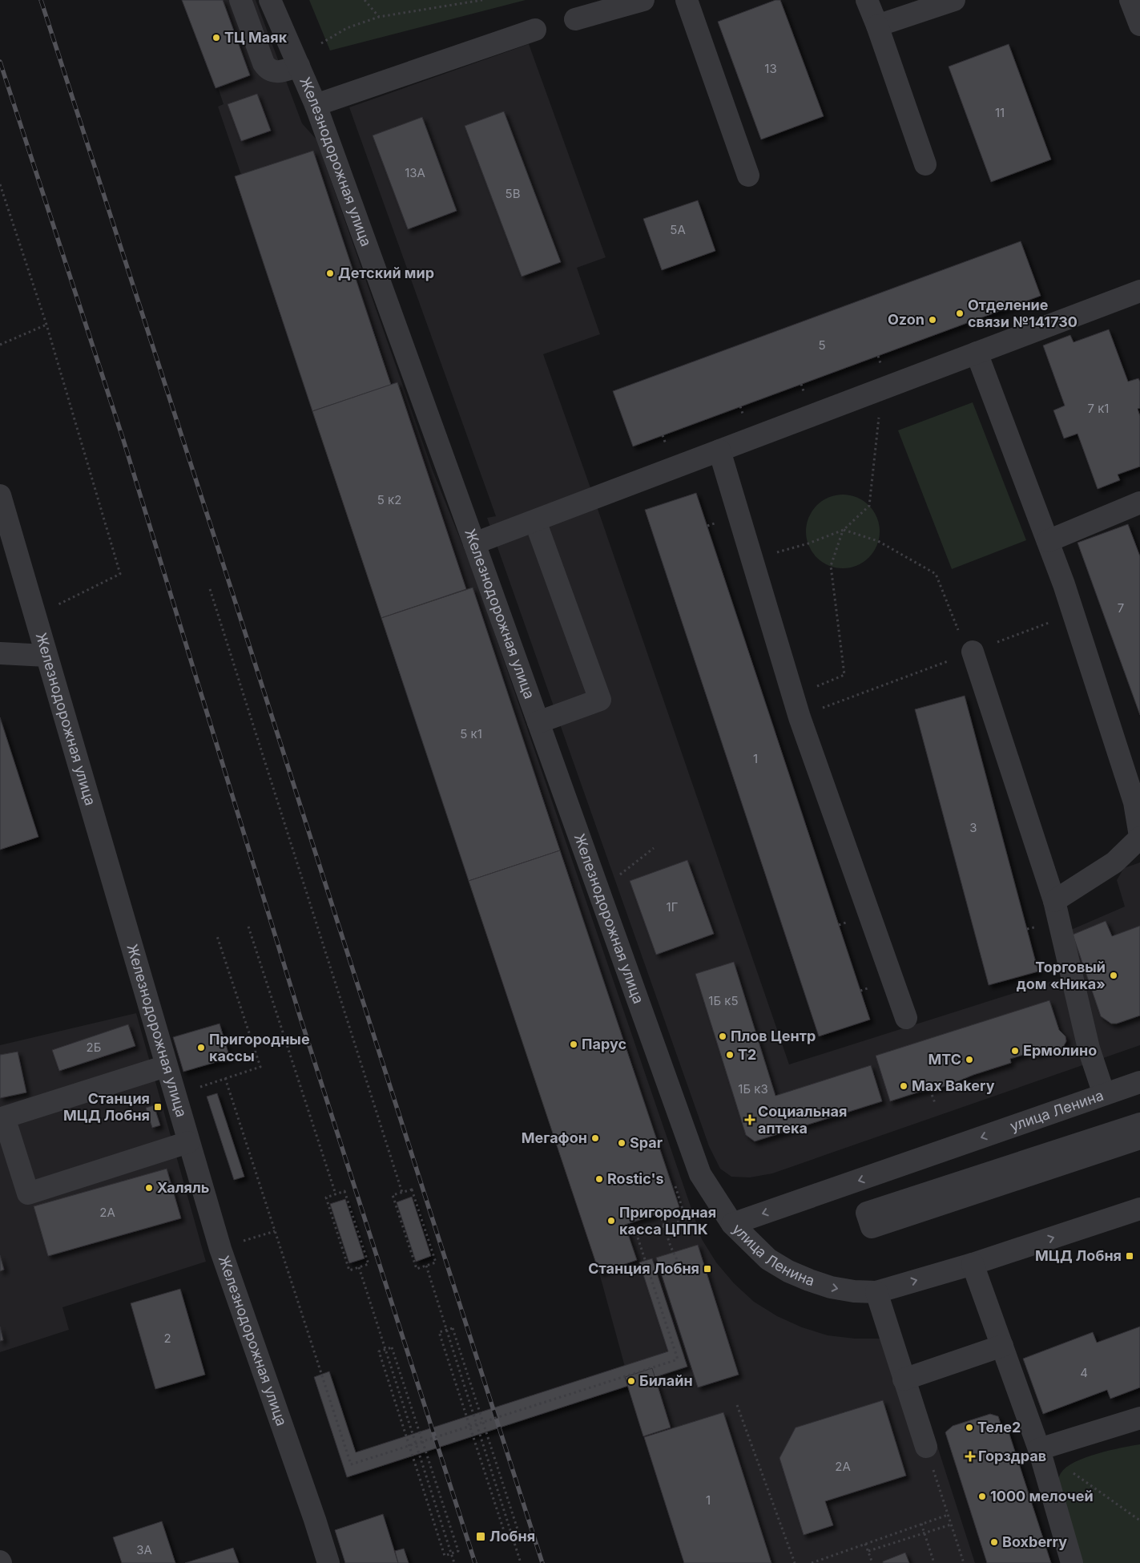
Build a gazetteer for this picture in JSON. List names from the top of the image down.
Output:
{
  "streets": {
    "street": ["Железнодорожная улица", "улица Ленина"]
  },
  "crossings": [
    ["Железнодорожная улица", "улица Ленина"]
  ],
  "places": {
    "other": [
      "ТЦ Маяк",
      "Детский мир",
      "Отделение связи №141730",
      "Ozon",
      "Торговый дом «Ника»",
      "Плов Центр",
      "Парус",
      "Пригородные кассы",
      "Ермолино",
      "T2",
      "МТС",
      "Max Bakery",
      "Мегафон",
      "Spar",
      "Rostic's",
      "Халяль",
      "Пригородная касса ЦППК",
      "Билайн",
      "Теле2",
      "1000 мелочей",
      "Boxberry"
    ],
    "transit": [
      "Станция МЦД Лобня",
      "МЦД Лобня",
      "Станция Лобня",
      "Лобня"
    ],
    "health": ["Социальная аптека", "Горздрав"]
  },
  "house_numbers": [
    "13",
    "11",
    "13А",
    "5В",
    "5А",
    "5",
    "7 к1",
    "5 к2",
    "7",
    "5 к1",
    "1",
    "3",
    "1Г",
    "1Б к5",
    "2Б",
    "1Б к3",
    "2А",
    "2",
    "4",
    "2А",
    "1",
    "3А"
  ]
}
